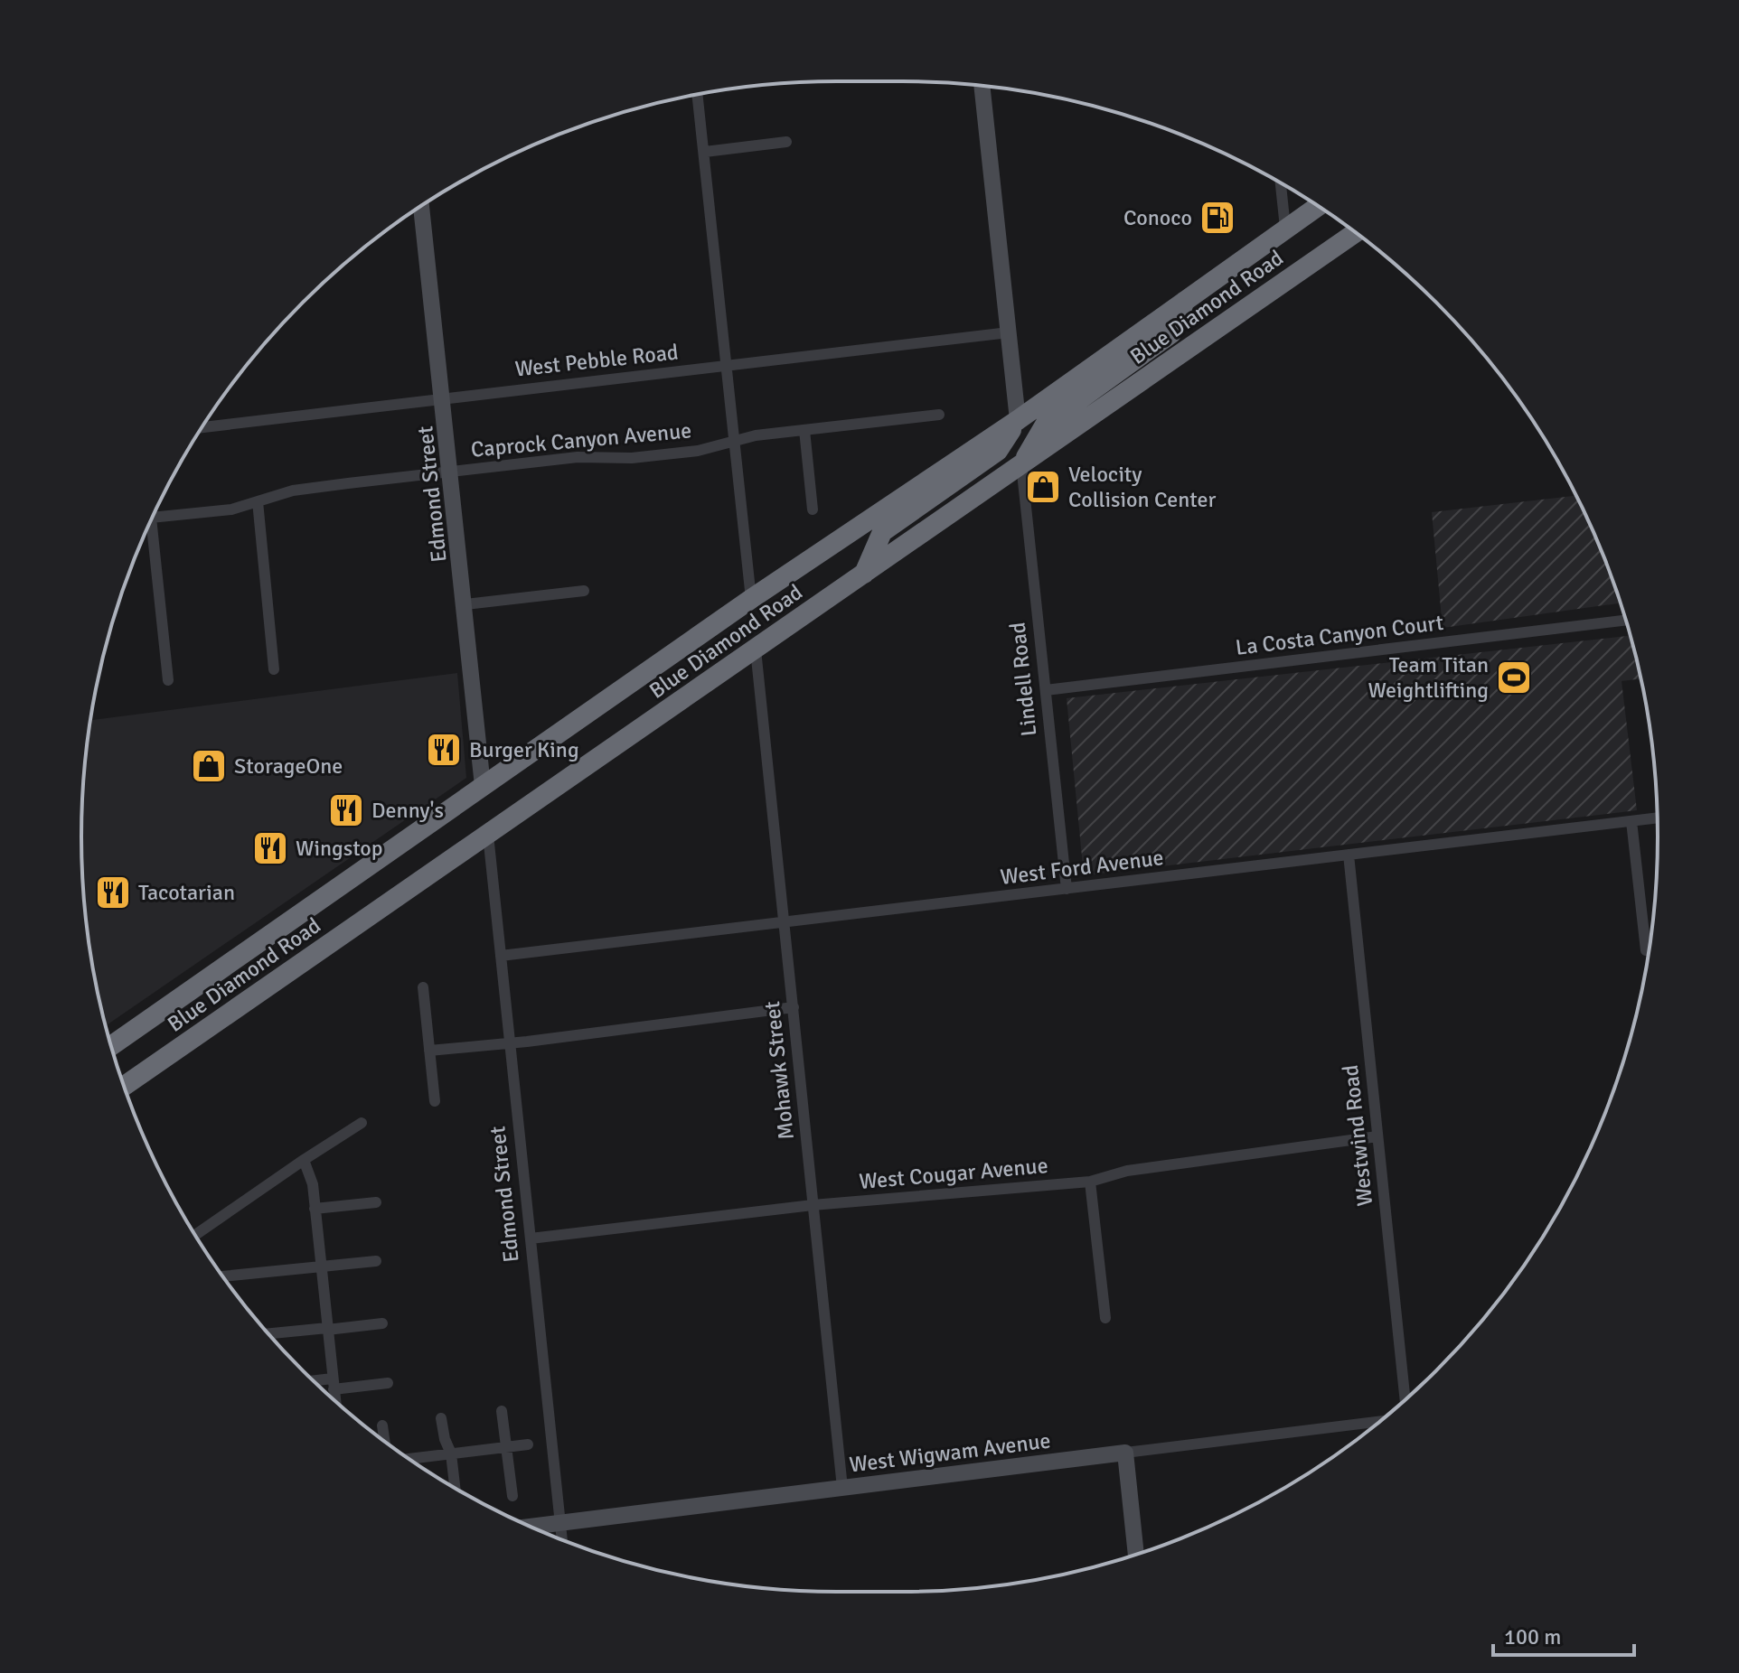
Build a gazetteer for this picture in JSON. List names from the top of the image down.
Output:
{
  "streets": {
    "highway": ["Blue Diamond Road"],
    "street": [
      "West Pebble Road",
      "Caprock Canyon Avenue",
      "Edmond Street",
      "La Costa Canyon Court",
      "Lindell Road",
      "West Ford Avenue",
      "Mohawk Street",
      "Westwind Road",
      "West Cougar Avenue",
      "West Wigwam Avenue"
    ]
  },
  "crossings": [
    ["Blue Diamond Road", "Edmond Street"],
    ["Blue Diamond Road", "Lindell Road"],
    ["Blue Diamond Road", "Mohawk Street"],
    ["West Pebble Road", "Edmond Street"],
    ["Caprock Canyon Avenue", "Edmond Street"],
    ["Edmond Street", "West Ford Avenue"],
    ["Edmond Street", "West Cougar Avenue"],
    ["Edmond Street", "West Wigwam Avenue"],
    ["La Costa Canyon Court", "Lindell Road"],
    ["Lindell Road", "West Ford Avenue"],
    ["West Ford Avenue", "Mohawk Street"],
    ["West Ford Avenue", "Westwind Road"],
    ["Mohawk Street", "West Cougar Avenue"],
    ["Mohawk Street", "West Wigwam Avenue"],
    ["Westwind Road", "West Cougar Avenue"]
  ],
  "places": {
    "fuel station": ["Conoco"],
    "shop": ["Velocity Collision Center", "StorageOne"],
    "sports": ["Team Titan Weightlifting"],
    "restaurant": [
      "Burger King",
      "Denny's",
      "Wingstop",
      "Tacotarian"
    ]
  },
  "scale_bar": "100 m"
}
